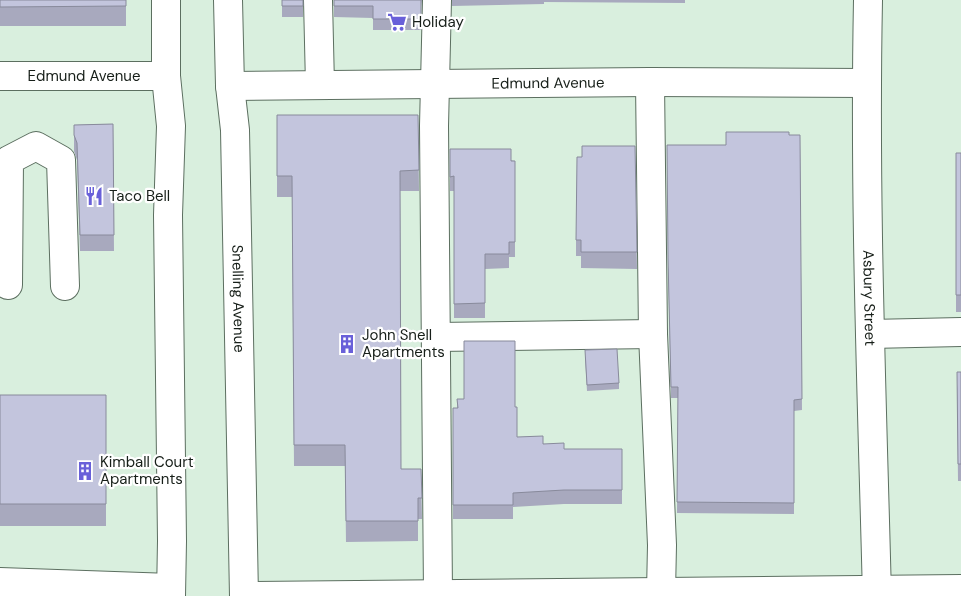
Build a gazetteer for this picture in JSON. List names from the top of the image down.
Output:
{
  "streets": {
    "street": ["Edmund Avenue", "Snelling Avenue", "Asbury Street"]
  },
  "crossings": [
    ["Edmund Avenue", "Snelling Avenue"],
    ["Edmund Avenue", "Asbury Street"]
  ],
  "places": {
    "supermarket": ["Holiday"],
    "restaurant": ["Taco Bell"],
    "building": ["John Snell Apartments", "Kimball Court Apartments"]
  }
}
